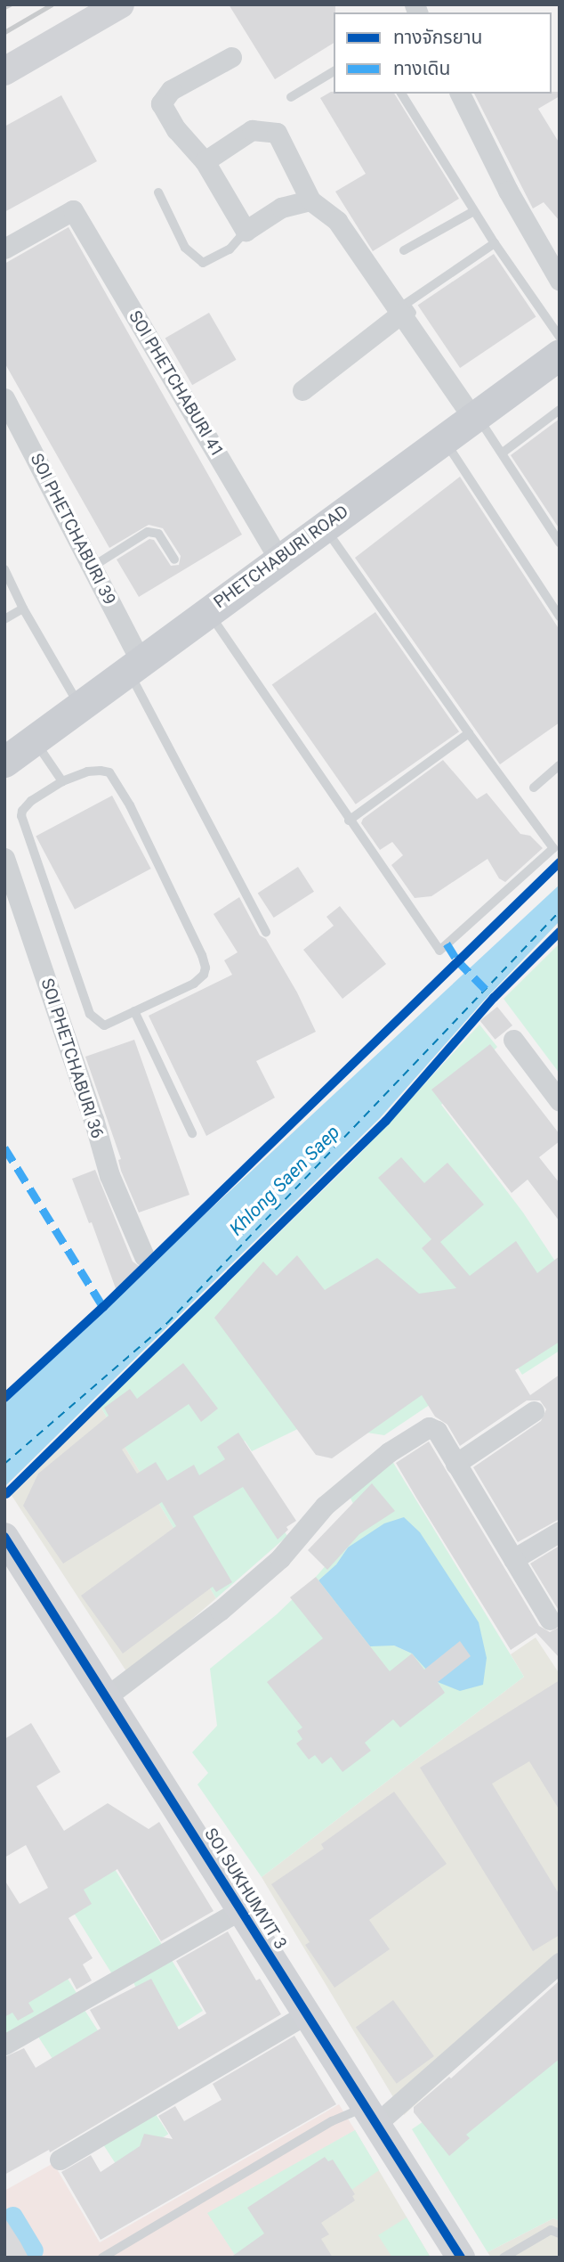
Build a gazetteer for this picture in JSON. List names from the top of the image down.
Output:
{
  "streets": {
    "main road": ["PHETCHABURI ROAD"],
    "street": [
      "SOI PHETCHABURI 41",
      "SOI PHETCHABURI 39",
      "SOI PHETCHABURI 36",
      "SOI SUKHUMVIT 3"
    ]
  },
  "crossings": [
    ["SOI PHETCHABURI 41", "PHETCHABURI ROAD"],
    ["SOI PHETCHABURI 39", "PHETCHABURI ROAD"]
  ],
  "water": ["Khlong Saen Saep"],
  "legend": ["ทางจักรยาน", "ทางเดิน"]
}
